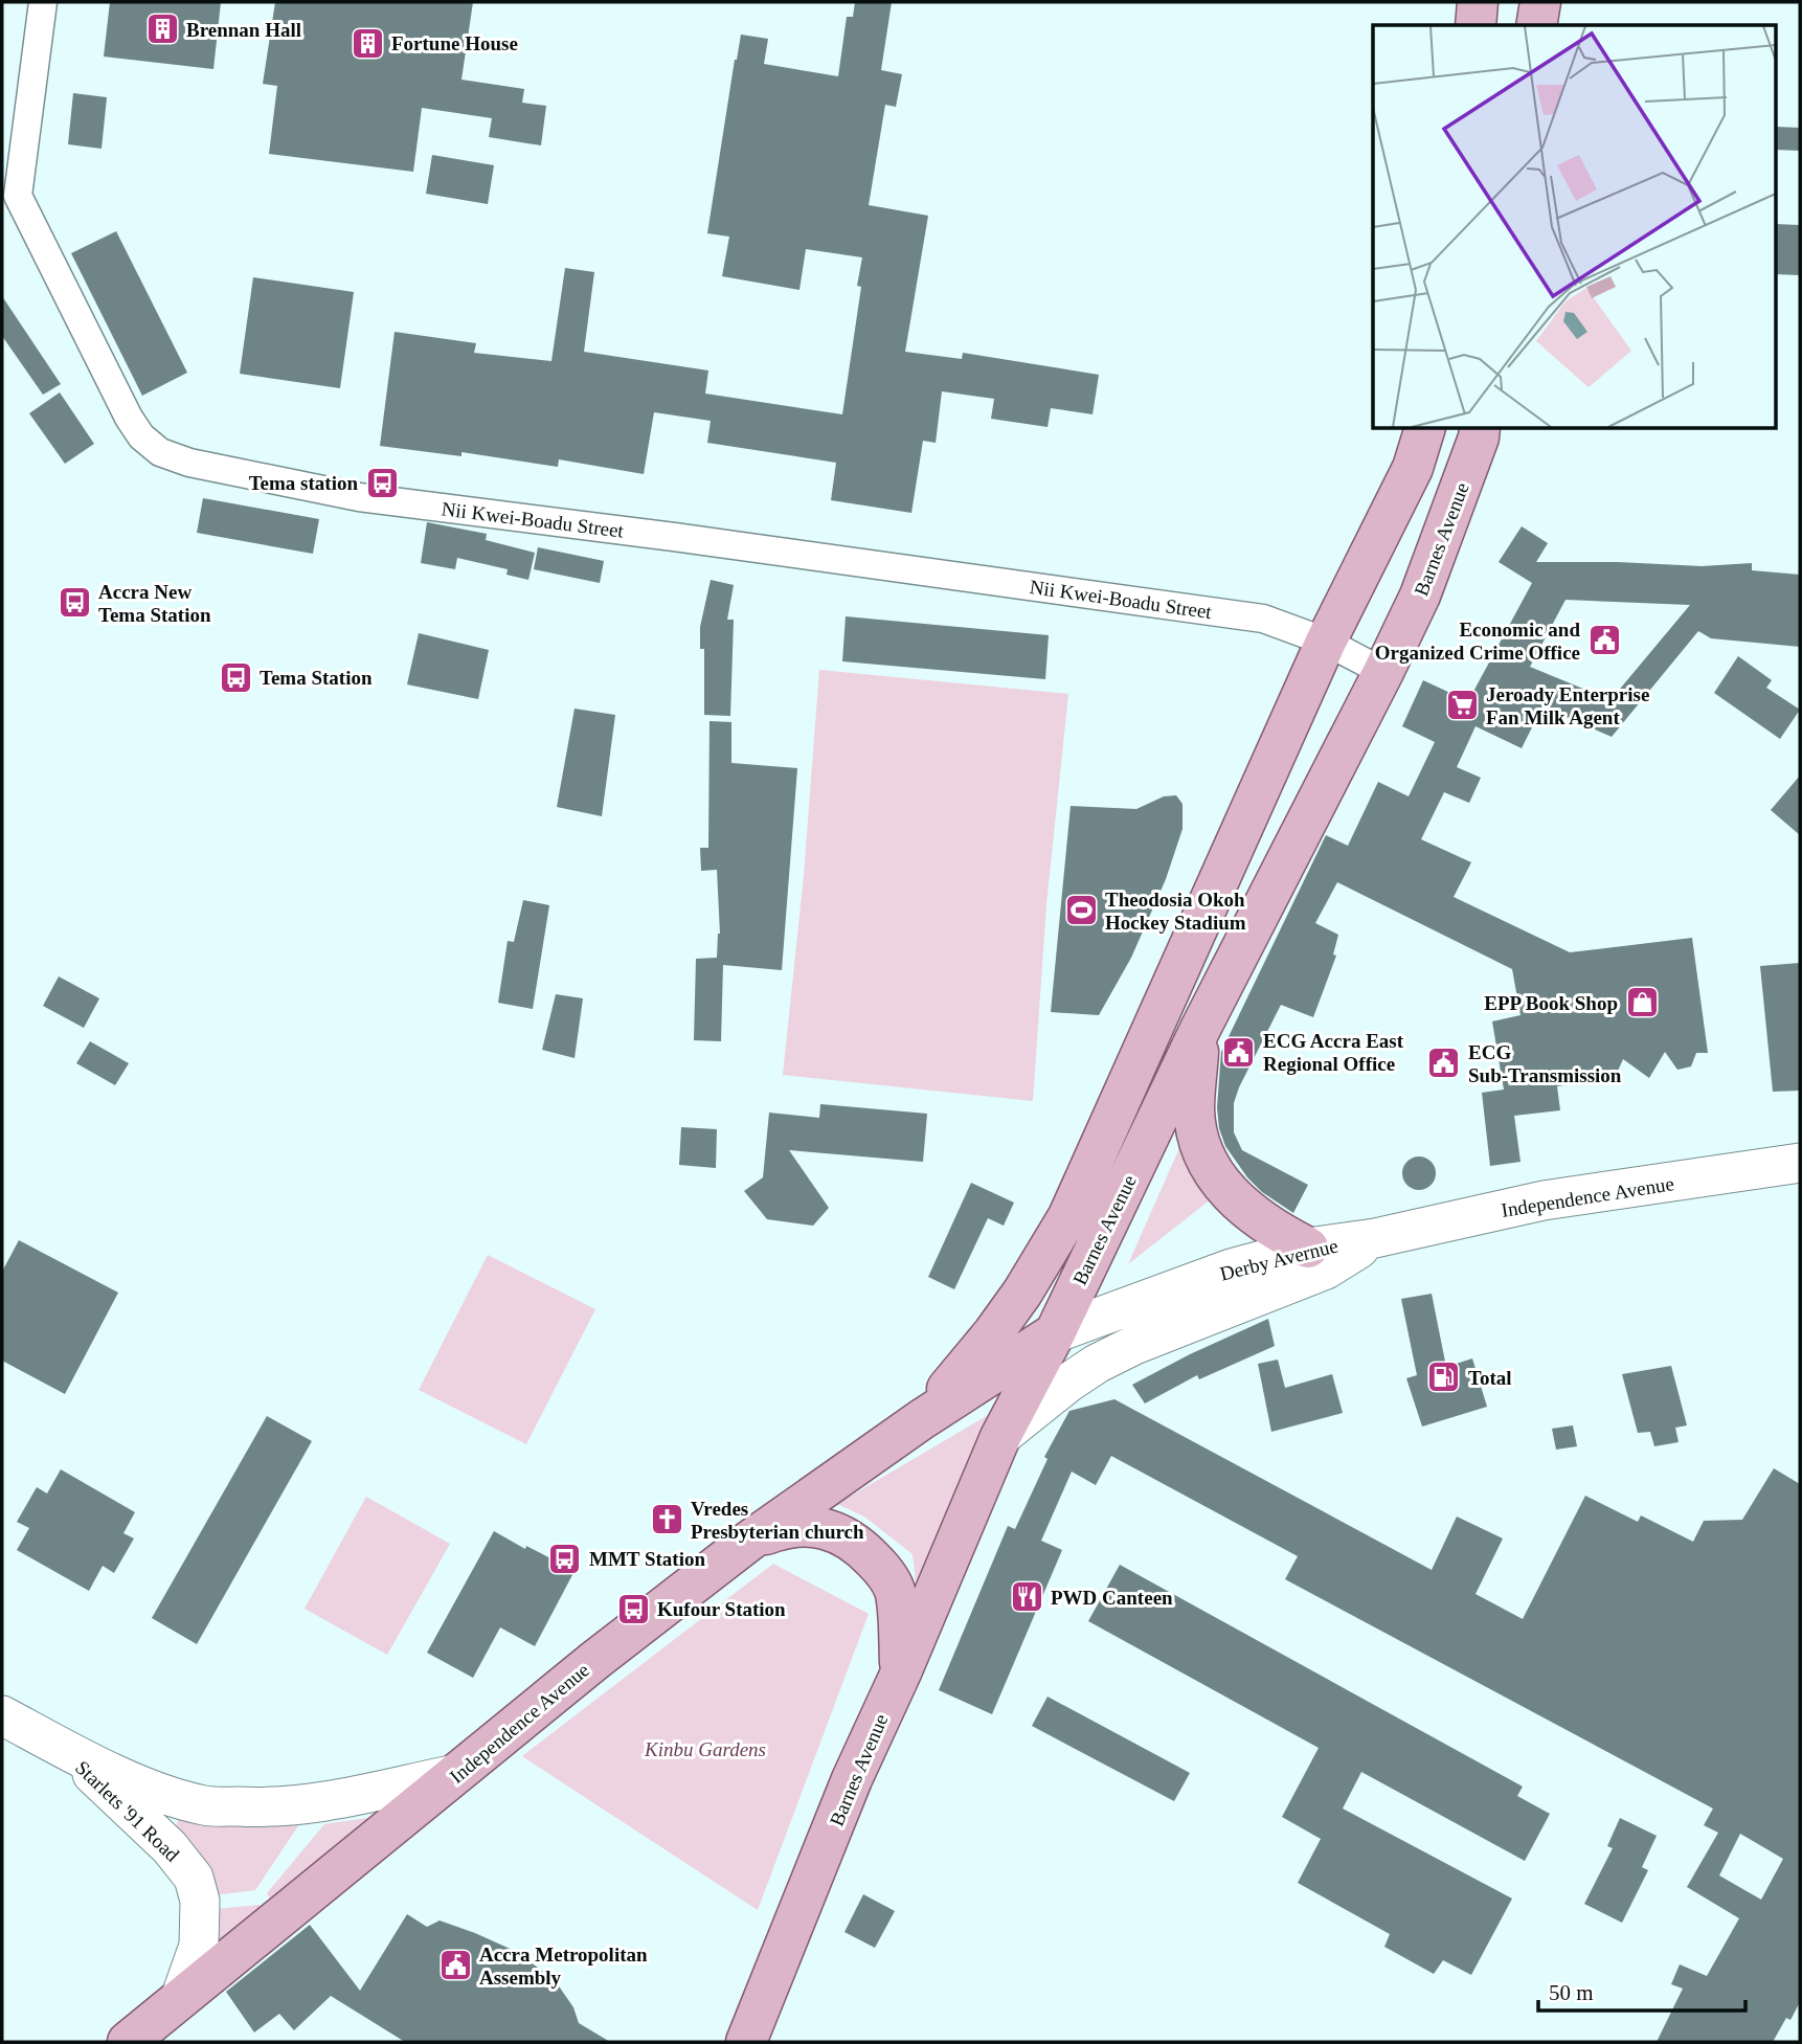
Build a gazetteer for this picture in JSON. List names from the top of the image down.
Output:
{
  "streets": {
    "main road": [
      "Barnes Avenue",
      "Independence Avenue",
      "Derby Avernue",
      "Starlets '91 Road"
    ],
    "street": ["Nii Kwei-Boadu Street"]
  },
  "crossings": [
    ["Nii Kwei-Boadu Street", "Barnes Avenue"],
    ["Barnes Avenue", "Independence Avenue"],
    ["Barnes Avenue", "Derby Avernue"],
    ["Independence Avenue", "Derby Avernue"],
    ["Independence Avenue", "Starlets '91 Road"]
  ],
  "parks": ["Kinbu Gardens"],
  "places": {
    "building": ["Brennan Hall", "Fortune House"],
    "bus stop": [
      "Tema station",
      "Accra New Tema Station",
      "Tema Station",
      "MMT Station",
      "Kufour Station"
    ],
    "public building": [
      "Economic and Organized Crime Office",
      "ECG Accra East Regional Office",
      "ECG Sub-Transmission",
      "Accra Metropolitan Assembly"
    ],
    "supermarket": ["Jeroady Enterprise Fan Milk Agent"],
    "sports": ["Theodosia Okoh Hockey Stadium"],
    "shop": ["EPP Book Shop"],
    "fuel station": ["Total"],
    "church": ["Vredes Presbyterian church"],
    "restaurant": ["PWD Canteen"]
  },
  "scale_bar": "50 m"
}
